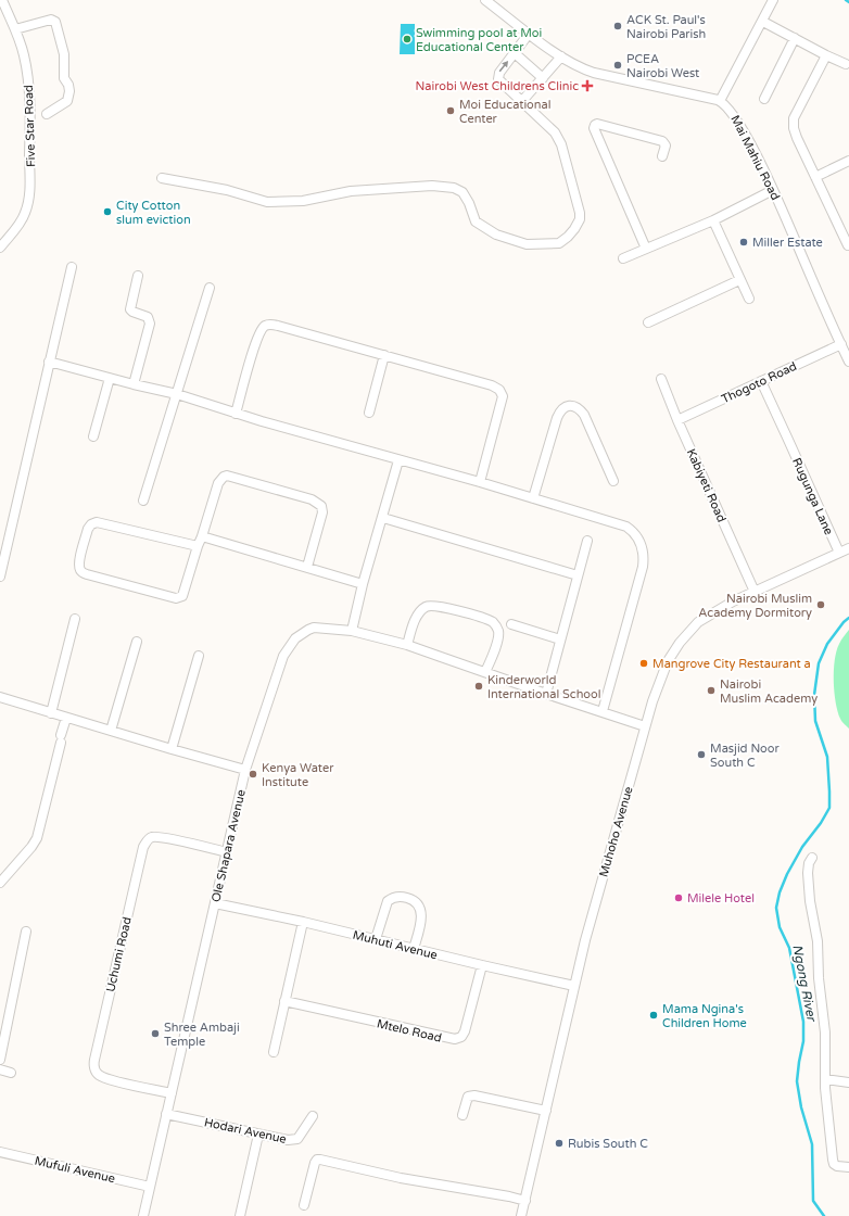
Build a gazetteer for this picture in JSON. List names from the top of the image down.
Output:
{
  "streets": {
    "street": [
      "Five Star Road",
      "Mai Mahiu Road",
      "Thogoto Road",
      "Kabiyeti Road",
      "Rugunga Lane",
      "Muhoho Avenue",
      "Ole Shapara Avenue",
      "Muhuti Avenue",
      "Uchumi Road",
      "Mtelo Road",
      "Hodari Avenue",
      "Mufuli Avenue"
    ]
  },
  "crossings": [
    ["Mai Mahiu Road", "Thogoto Road"],
    ["Thogoto Road", "Kabiyeti Road"],
    ["Thogoto Road", "Rugunga Lane"],
    ["Kabiyeti Road", "Muhoho Avenue"],
    ["Rugunga Lane", "Muhoho Avenue"],
    ["Muhoho Avenue", "Ole Shapara Avenue"],
    ["Muhoho Avenue", "Muhuti Avenue"],
    ["Ole Shapara Avenue", "Muhuti Avenue"],
    ["Ole Shapara Avenue", "Uchumi Road"],
    ["Ole Shapara Avenue", "Hodari Avenue"],
    ["Ole Shapara Avenue", "Mufuli Avenue"],
    ["Muhuti Avenue", "Mtelo Road"]
  ],
  "water": ["Ngong River"],
  "places": {
    "other": [
      "ACK St. Paul's Nairobi Parish",
      "Swimming pool at Moi Educational Center",
      "PCEA Nairobi West",
      "Moi Educational Center",
      "City Cotton slum eviction",
      "Miller Estate",
      "Nairobi Muslim Academy Dormitory",
      "Mangrove City Restaurant a",
      "Kinderworld International School",
      "Nairobi Muslim Academy",
      "Masjid Noor South C",
      "Kenya Water Institute",
      "Milele Hotel",
      "Mama Ngina's Children Home",
      "Shree Ambaji Temple",
      "Rubis South C"
    ],
    "health": ["Nairobi West Childrens Clinic"]
  }
}
